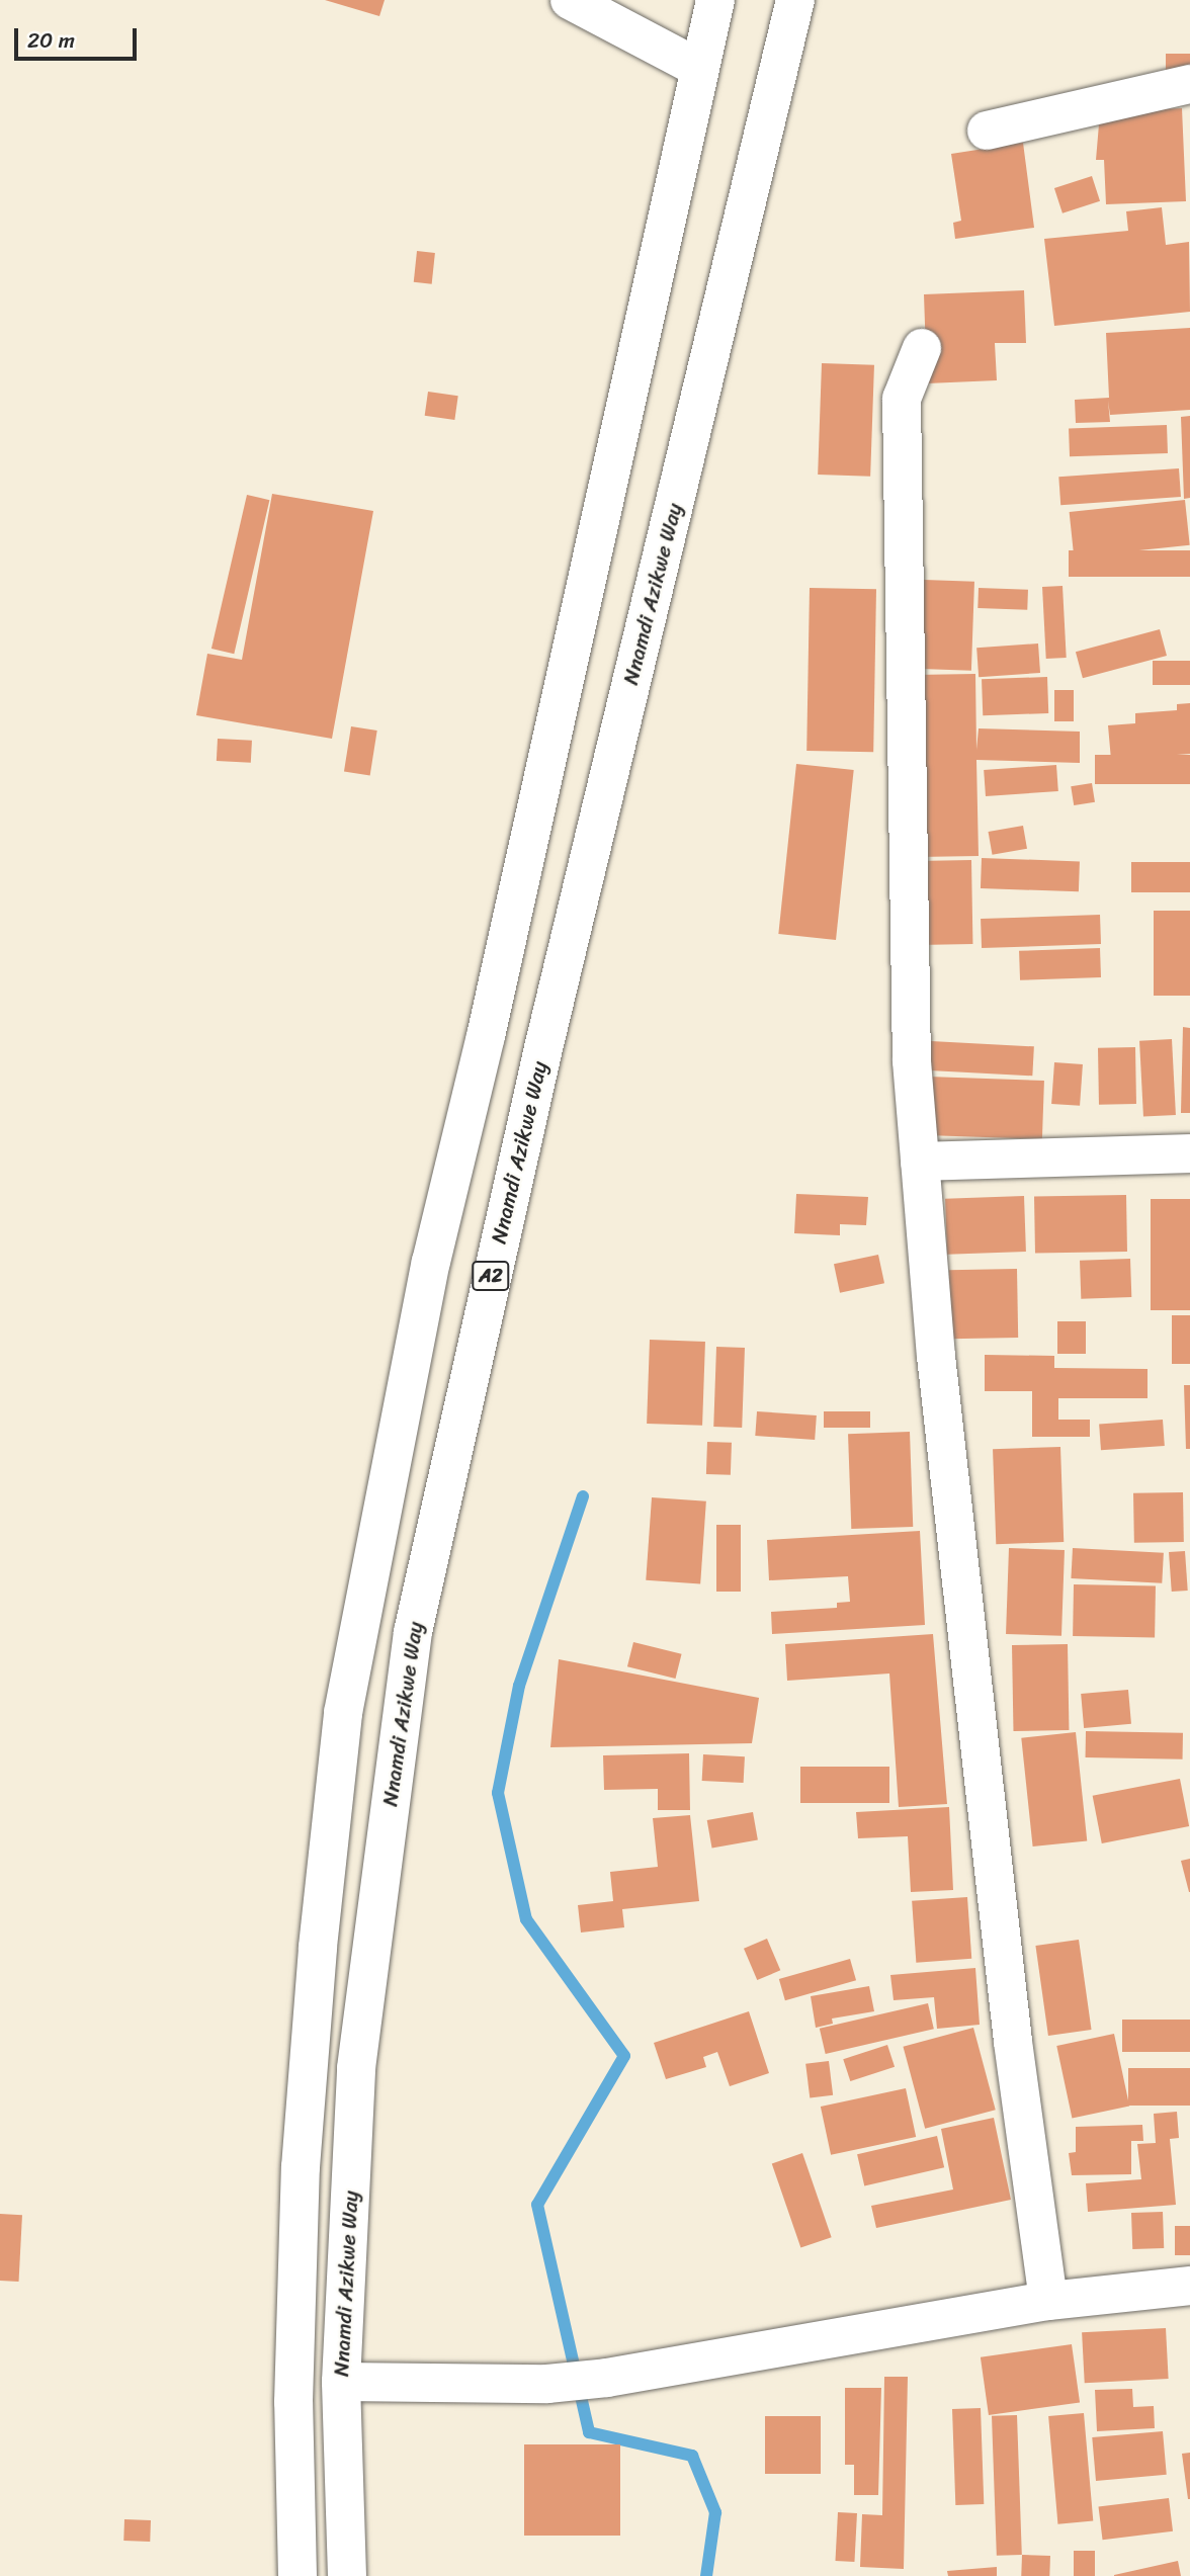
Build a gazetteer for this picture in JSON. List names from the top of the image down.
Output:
{
  "streets": {
    "main road": ["Nnamdi Azikwe Way", "A2"]
  },
  "scale_bar": "20 m"
}
